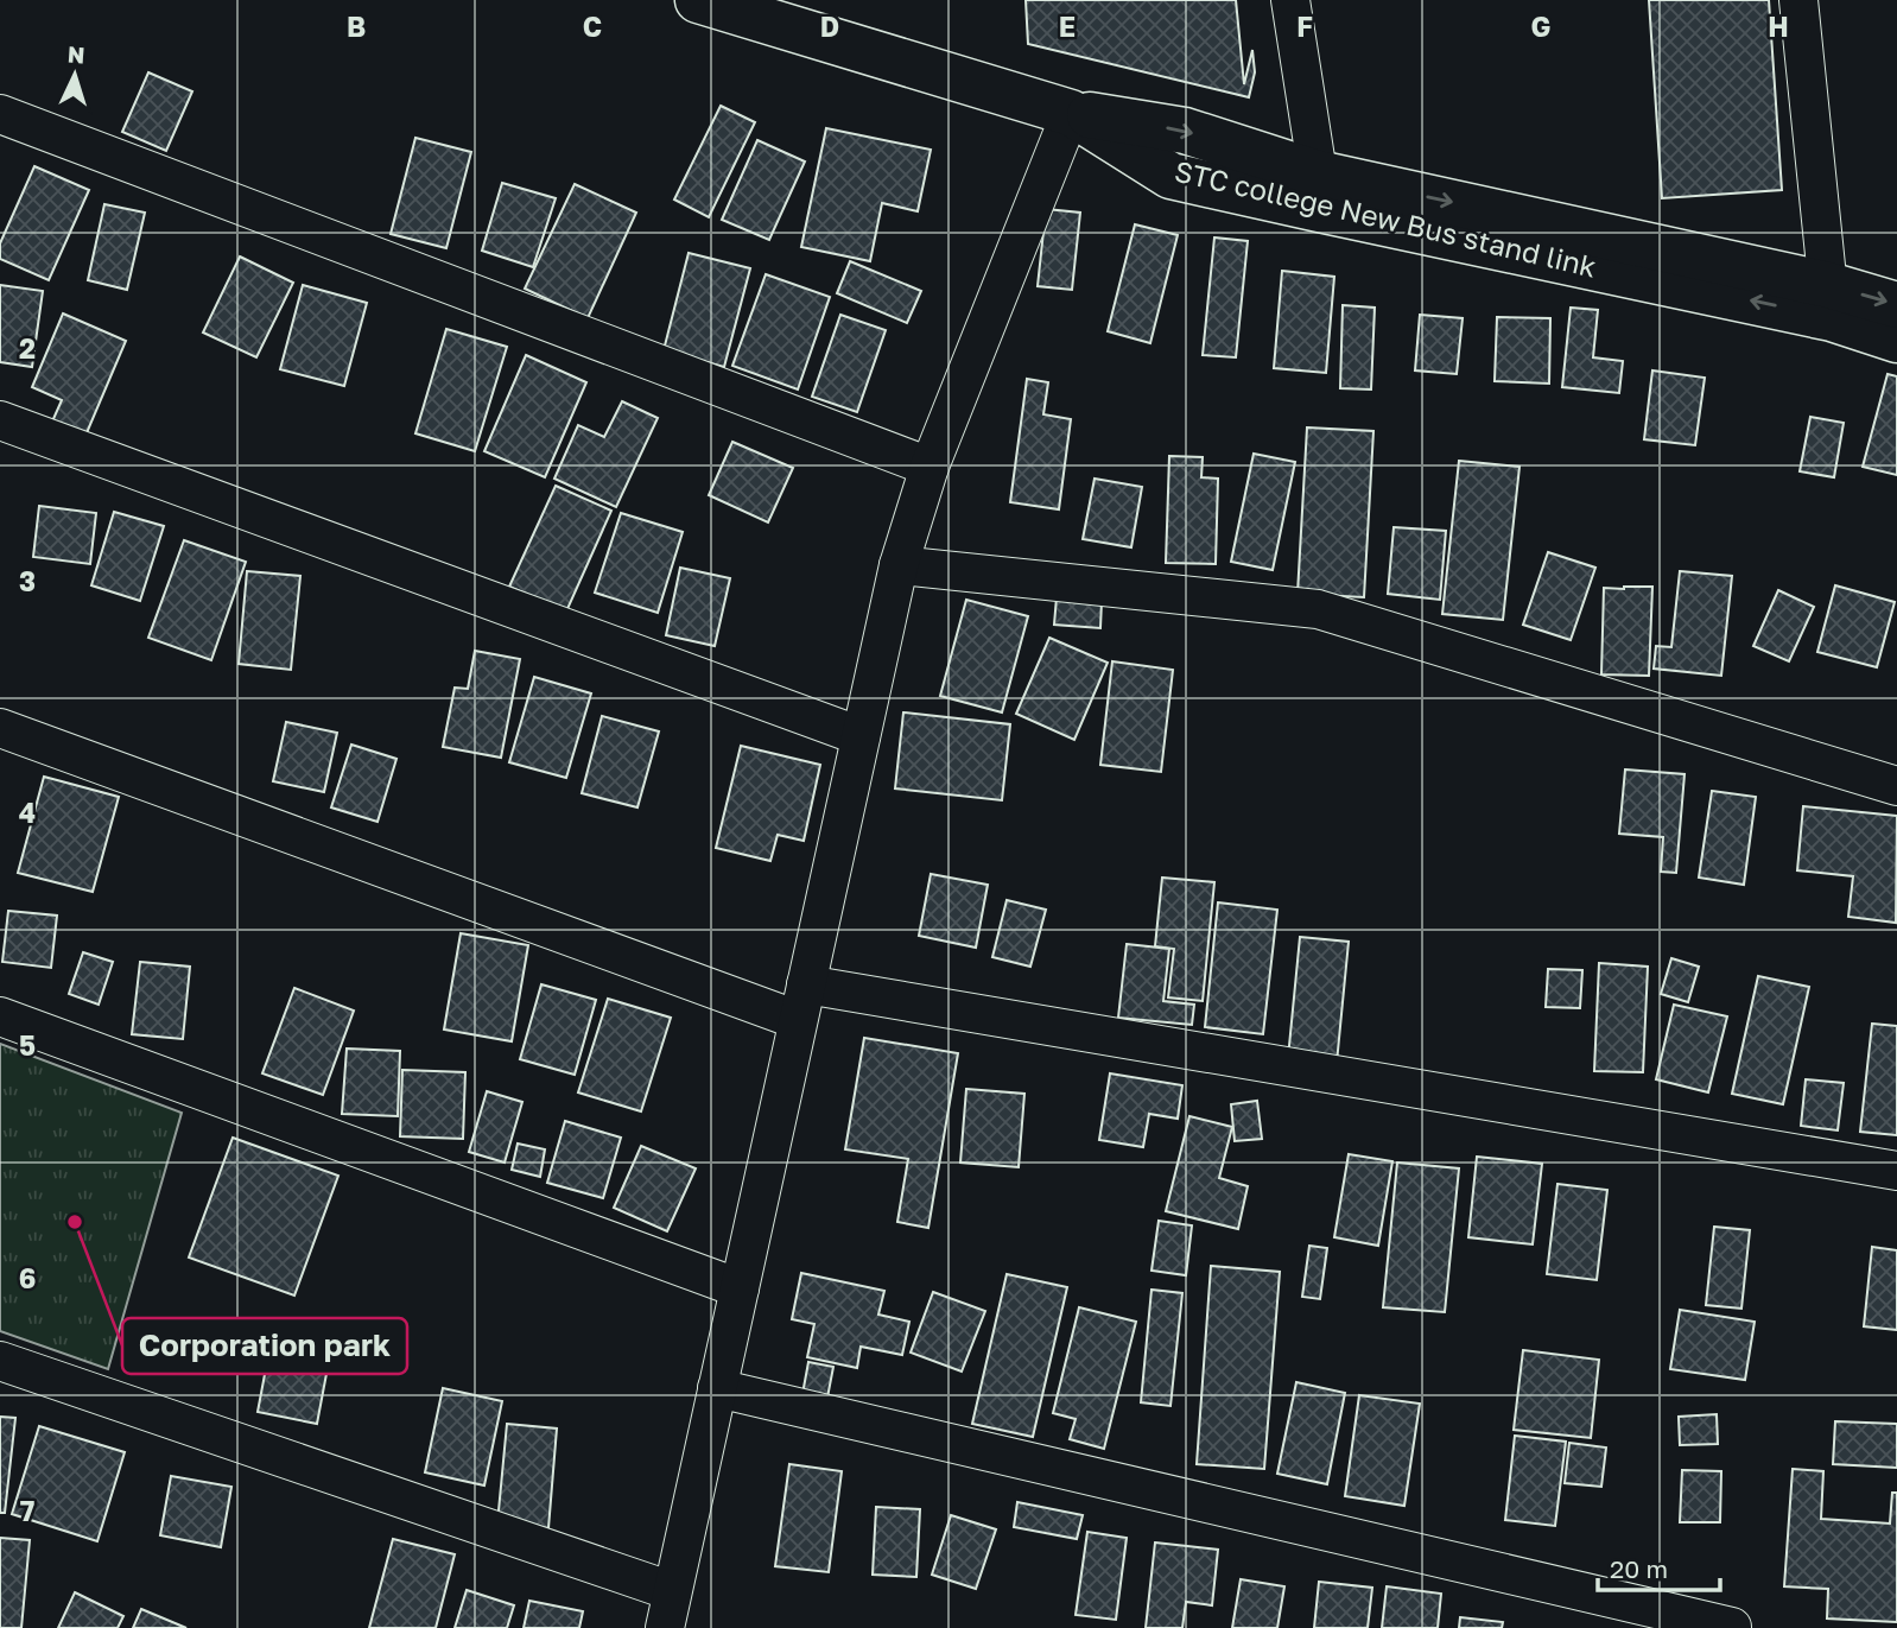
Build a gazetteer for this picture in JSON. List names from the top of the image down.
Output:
{
  "streets": {
    "street": ["STC college New Bus stand link"]
  },
  "places": ["Corporation park"],
  "scale_bar": "20 m",
  "north": "top",
  "grid": {
    "columns": [
      "B",
      "C",
      "D",
      "E",
      "F",
      "G",
      "H"
    ],
    "rows": [
      "2",
      "3",
      "4",
      "5",
      "6",
      "7"
    ]
  }
}
